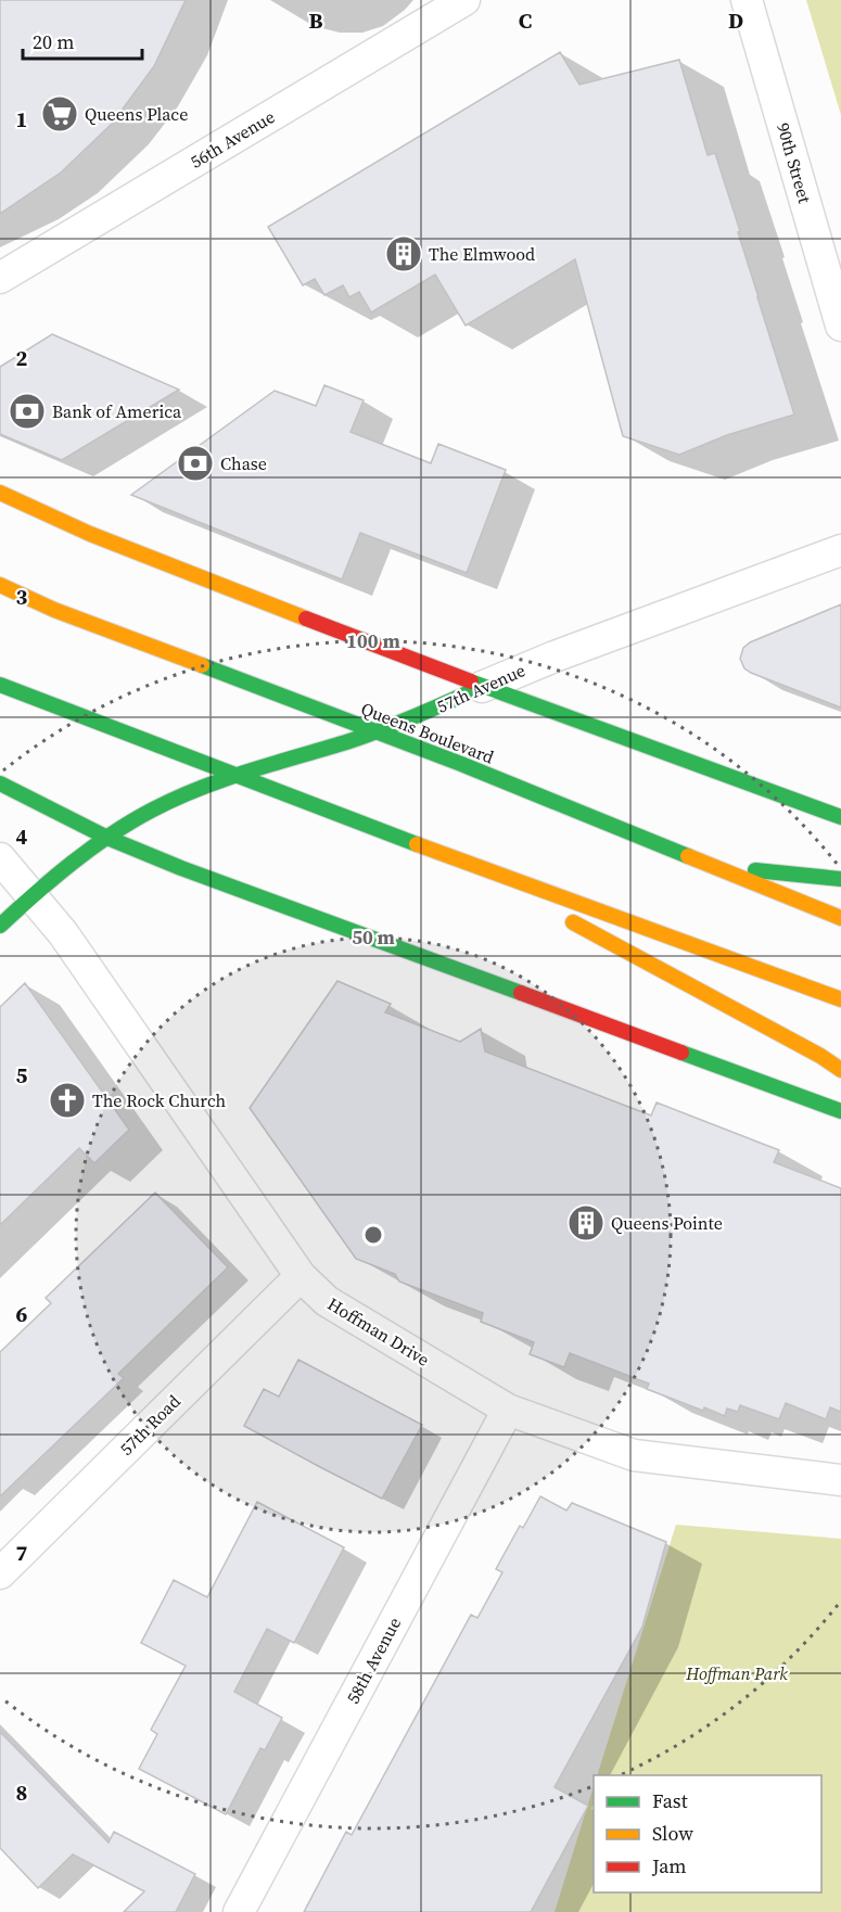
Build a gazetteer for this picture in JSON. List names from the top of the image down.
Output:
{
  "streets": {
    "street": [
      "56th Avenue",
      "90th Street",
      "57th Avenue",
      "Queens Boulevard",
      "Hoffman Drive",
      "57th Road",
      "58th Avenue"
    ]
  },
  "crossings": [
    ["57th Avenue", "Queens Boulevard"],
    ["57th Avenue", "Hoffman Drive"],
    ["Hoffman Drive", "57th Road"],
    ["Hoffman Drive", "58th Avenue"]
  ],
  "parks": ["Hoffman Park"],
  "places": {
    "supermarket": ["Queens Place"],
    "building": ["The Elmwood", "Queens Pointe"],
    "bank": ["Bank of America", "Chase"],
    "church": ["The Rock Church"]
  },
  "legend": ["Fast", "Slow", "Jam"],
  "scale_bar": "20 m",
  "grid": {
    "columns": ["B", "C", "D"],
    "rows": [
      "1",
      "2",
      "3",
      "4",
      "5",
      "6",
      "7",
      "8"
    ]
  },
  "rings": ["100 m", "50 m"]
}
